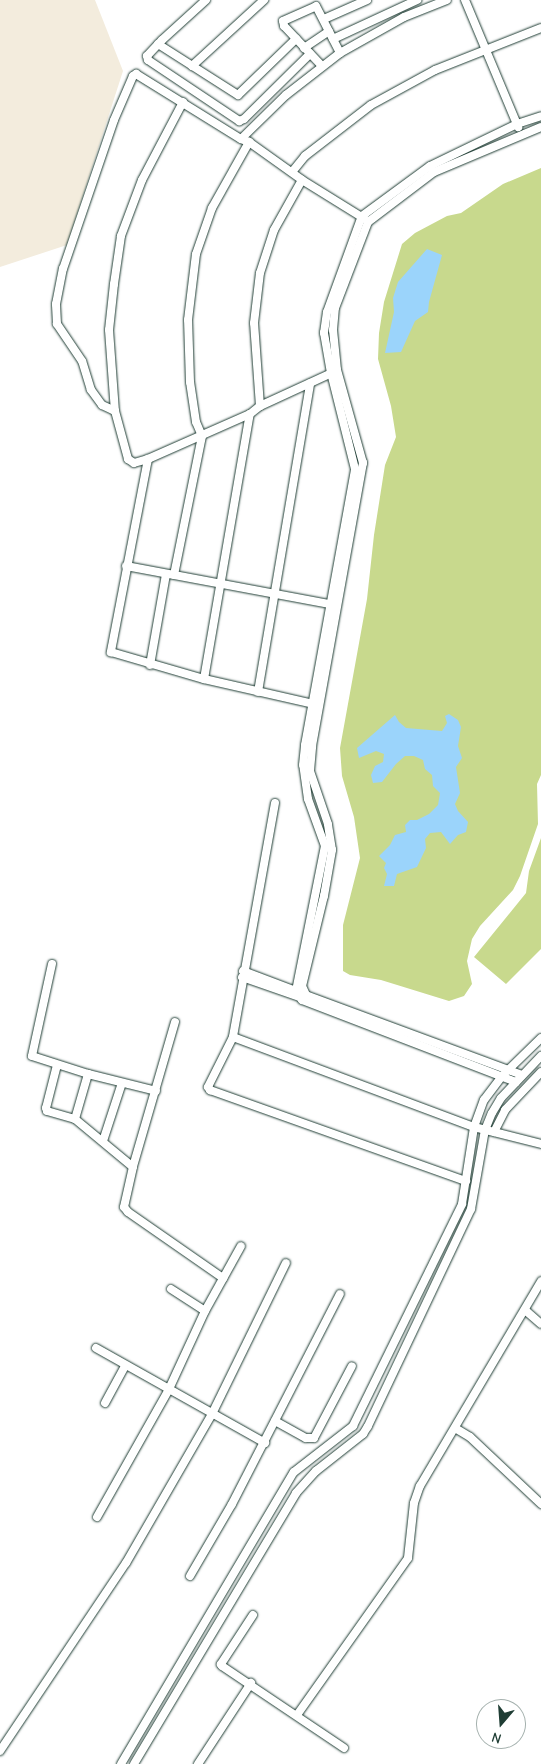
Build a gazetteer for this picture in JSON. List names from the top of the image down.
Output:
{
  "north": "bottom"
}
